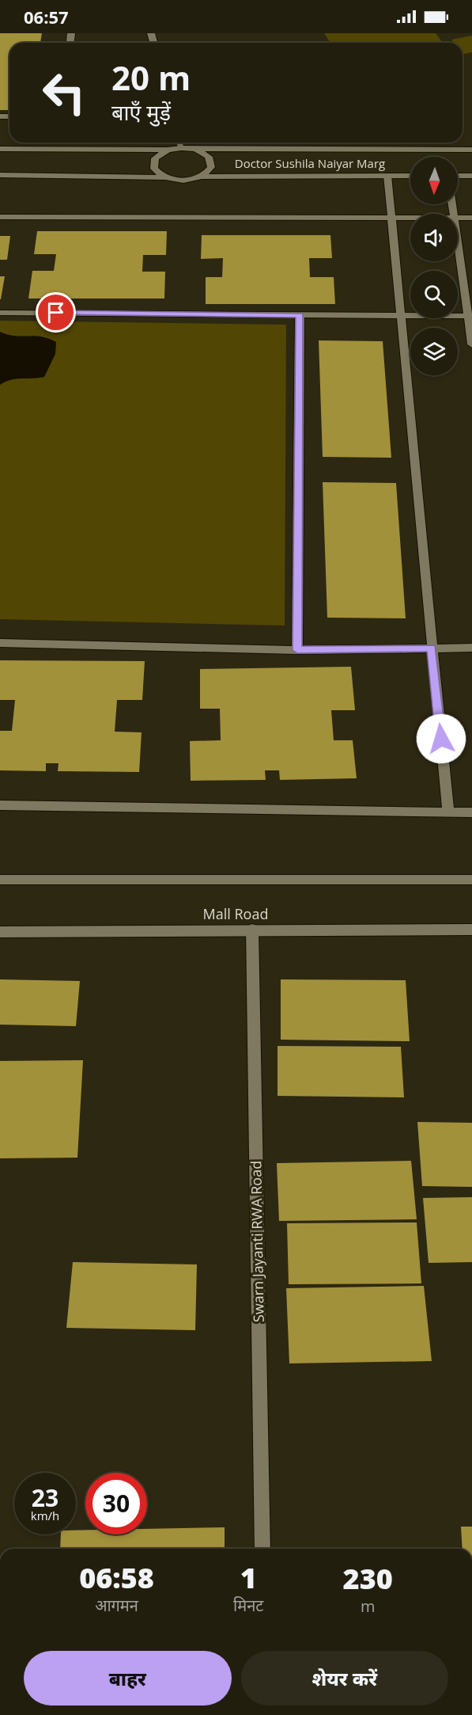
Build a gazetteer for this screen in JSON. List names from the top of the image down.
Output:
{
  "streets": {
    "street": ["Doctor Sushila Naiyar Marg", "Mall Road", "Swarn Jayanti RWA Road"]
  },
  "crossings": [
    ["Mall Road", "Swarn Jayanti RWA Road"]
  ],
  "north": "bottom",
  "page": {
    "status": "06:57",
    "turn": ["20 m", "बाएँ मुड़ें"],
    "speed": "23 km/h",
    "limit": "30",
    "eta": [
      "06:58",
      "आगमन",
      "1",
      "मिनट",
      "230",
      "m"
    ],
    "buttons": ["बाहर", "शेयर करें"]
  }
}
